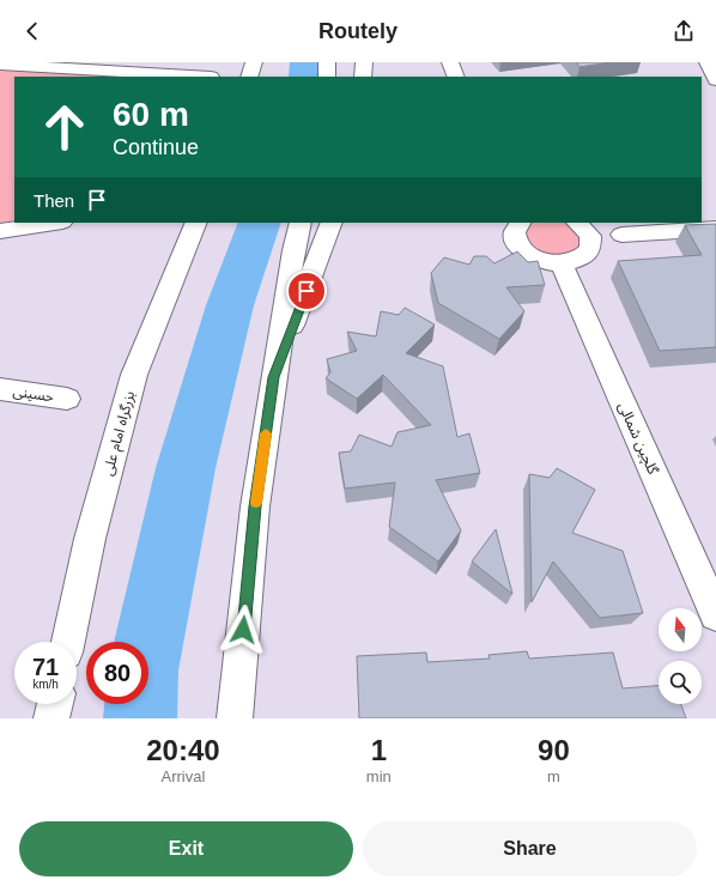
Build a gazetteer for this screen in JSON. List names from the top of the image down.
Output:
{
  "streets": {
    "main road": ["حسینی", "بزرگراه امام علی", "گلچین شمالی"]
  },
  "north": "top",
  "page": {
    "header": "Routely",
    "turn": ["60 m", "Continue"],
    "then": "Then",
    "speed": "71 km/h",
    "limit": "80",
    "eta": [
      "20:40",
      "Arrival",
      "1",
      "min",
      "90",
      "m"
    ],
    "buttons": ["Exit", "Share"]
  }
}
